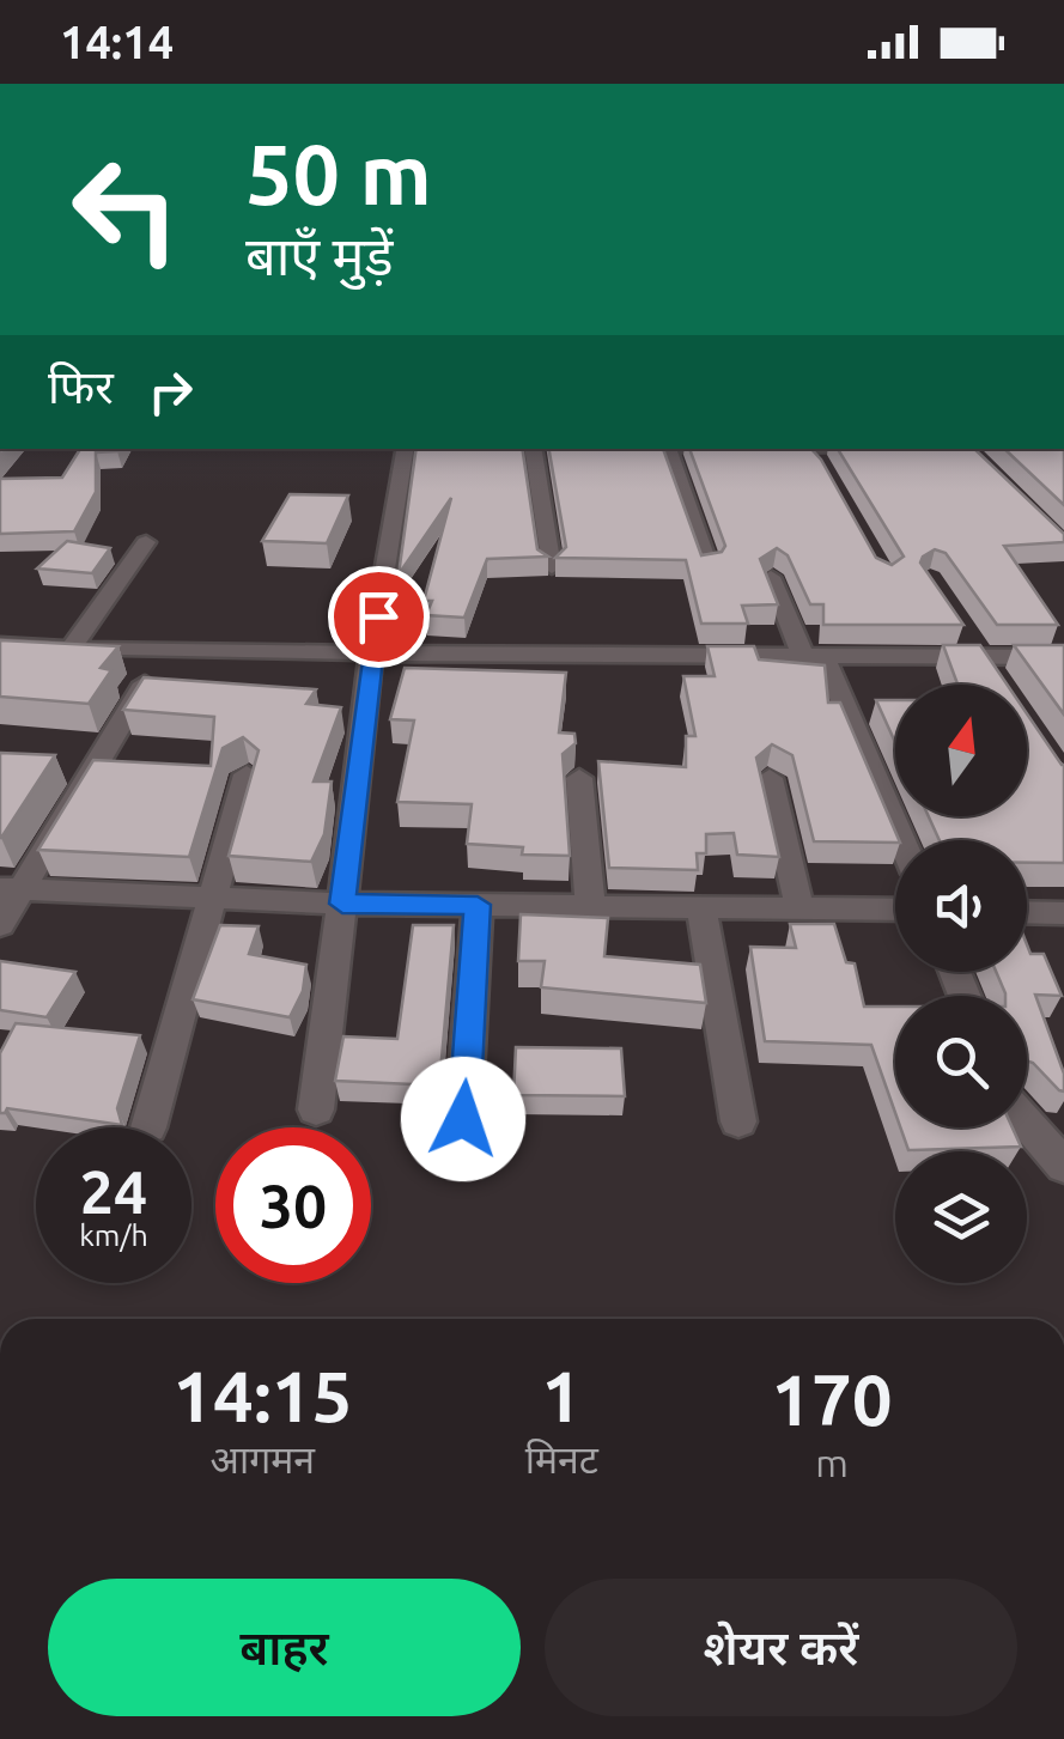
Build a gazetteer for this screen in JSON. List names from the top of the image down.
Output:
{
  "north": "top",
  "page": {
    "status": "14:14",
    "turn": ["50 m", "बाएँ मुड़ें"],
    "then": "फिर",
    "speed": "24 km/h",
    "limit": "30",
    "eta": [
      "14:15",
      "आगमन",
      "1",
      "मिनट",
      "170",
      "m"
    ],
    "buttons": ["बाहर", "शेयर करें"]
  }
}
